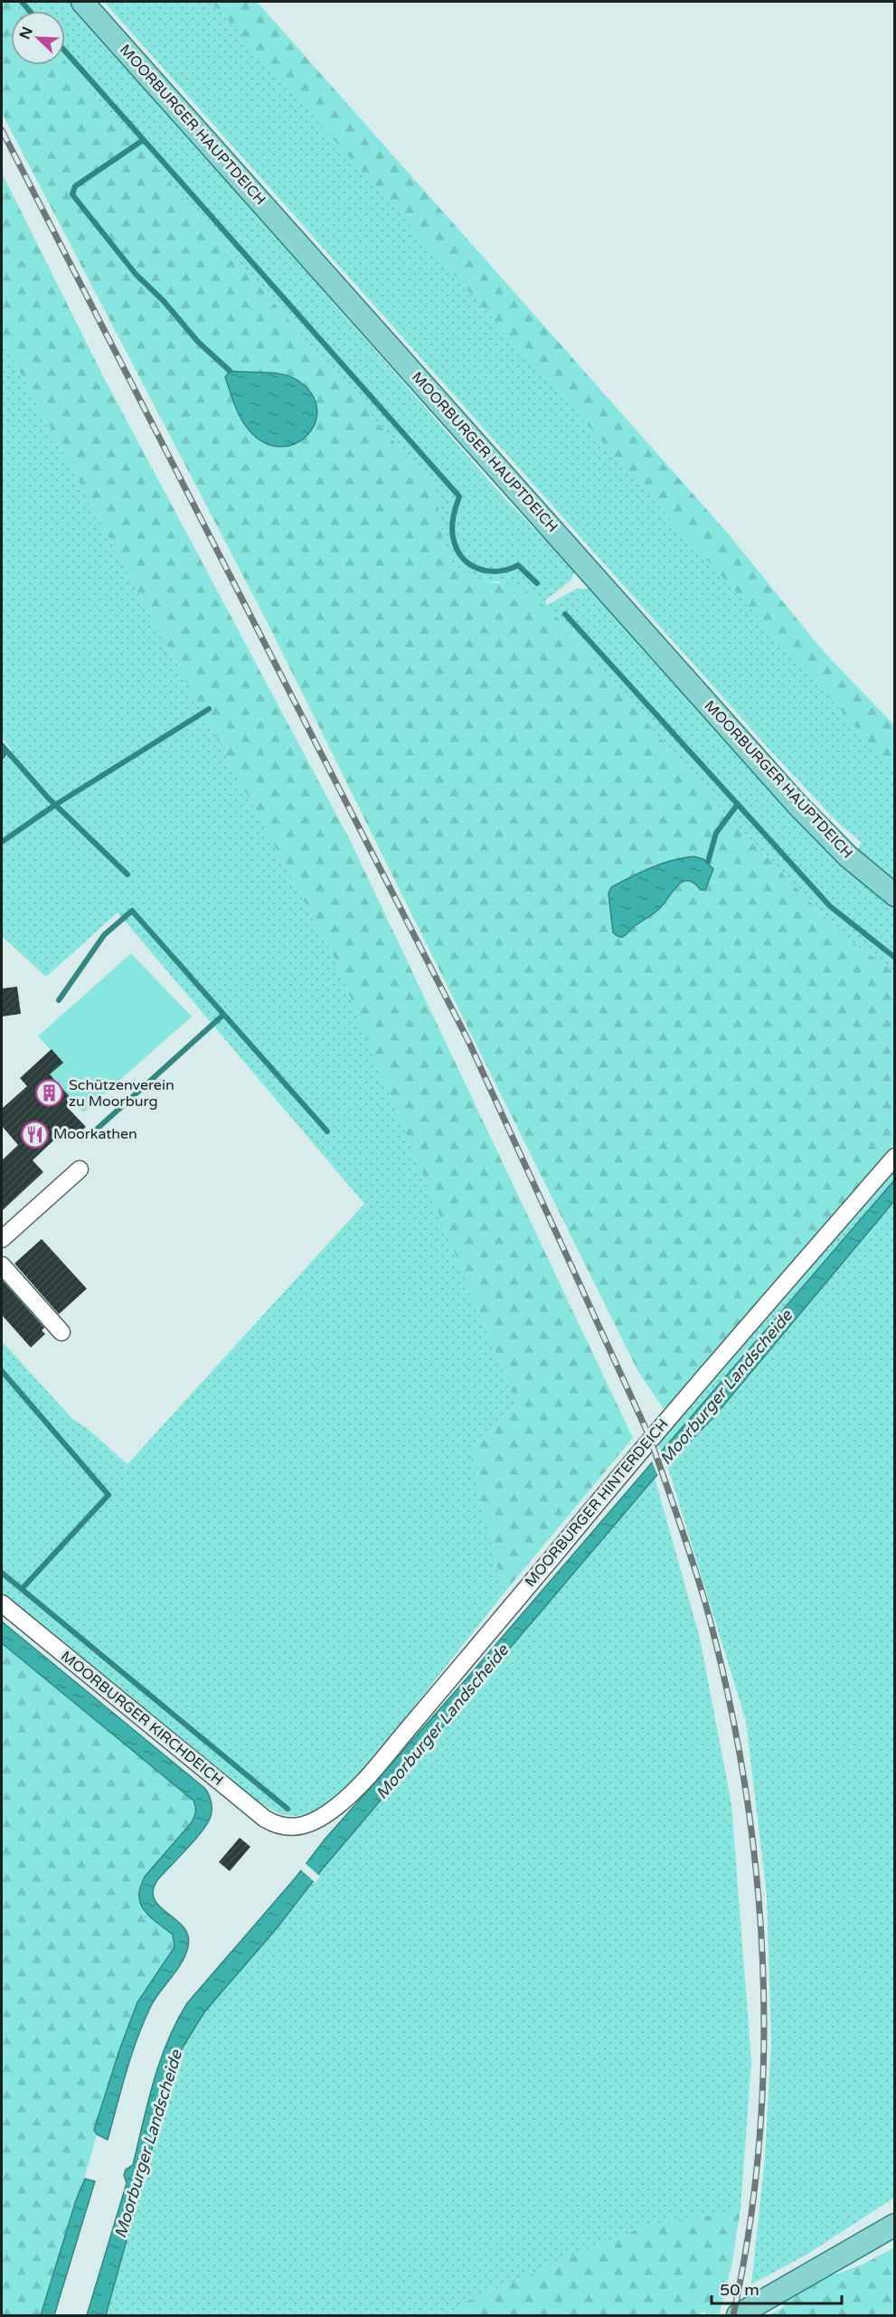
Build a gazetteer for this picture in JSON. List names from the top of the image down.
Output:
{
  "streets": {
    "main road": ["MOORBURGER HAUPTDEICH"],
    "street": ["MOORBURGER HINTERDEICH", "MOORBURGER KIRCHDEICH"]
  },
  "crossings": [
    ["MOORBURGER HINTERDEICH", "MOORBURGER KIRCHDEICH"]
  ],
  "water": ["Moorburger Landscheide"],
  "places": {
    "building": ["Schützenverein zu Moorburg"],
    "restaurant": ["Moorkathen"]
  },
  "scale_bar": "50 m",
  "north": "top left"
}
